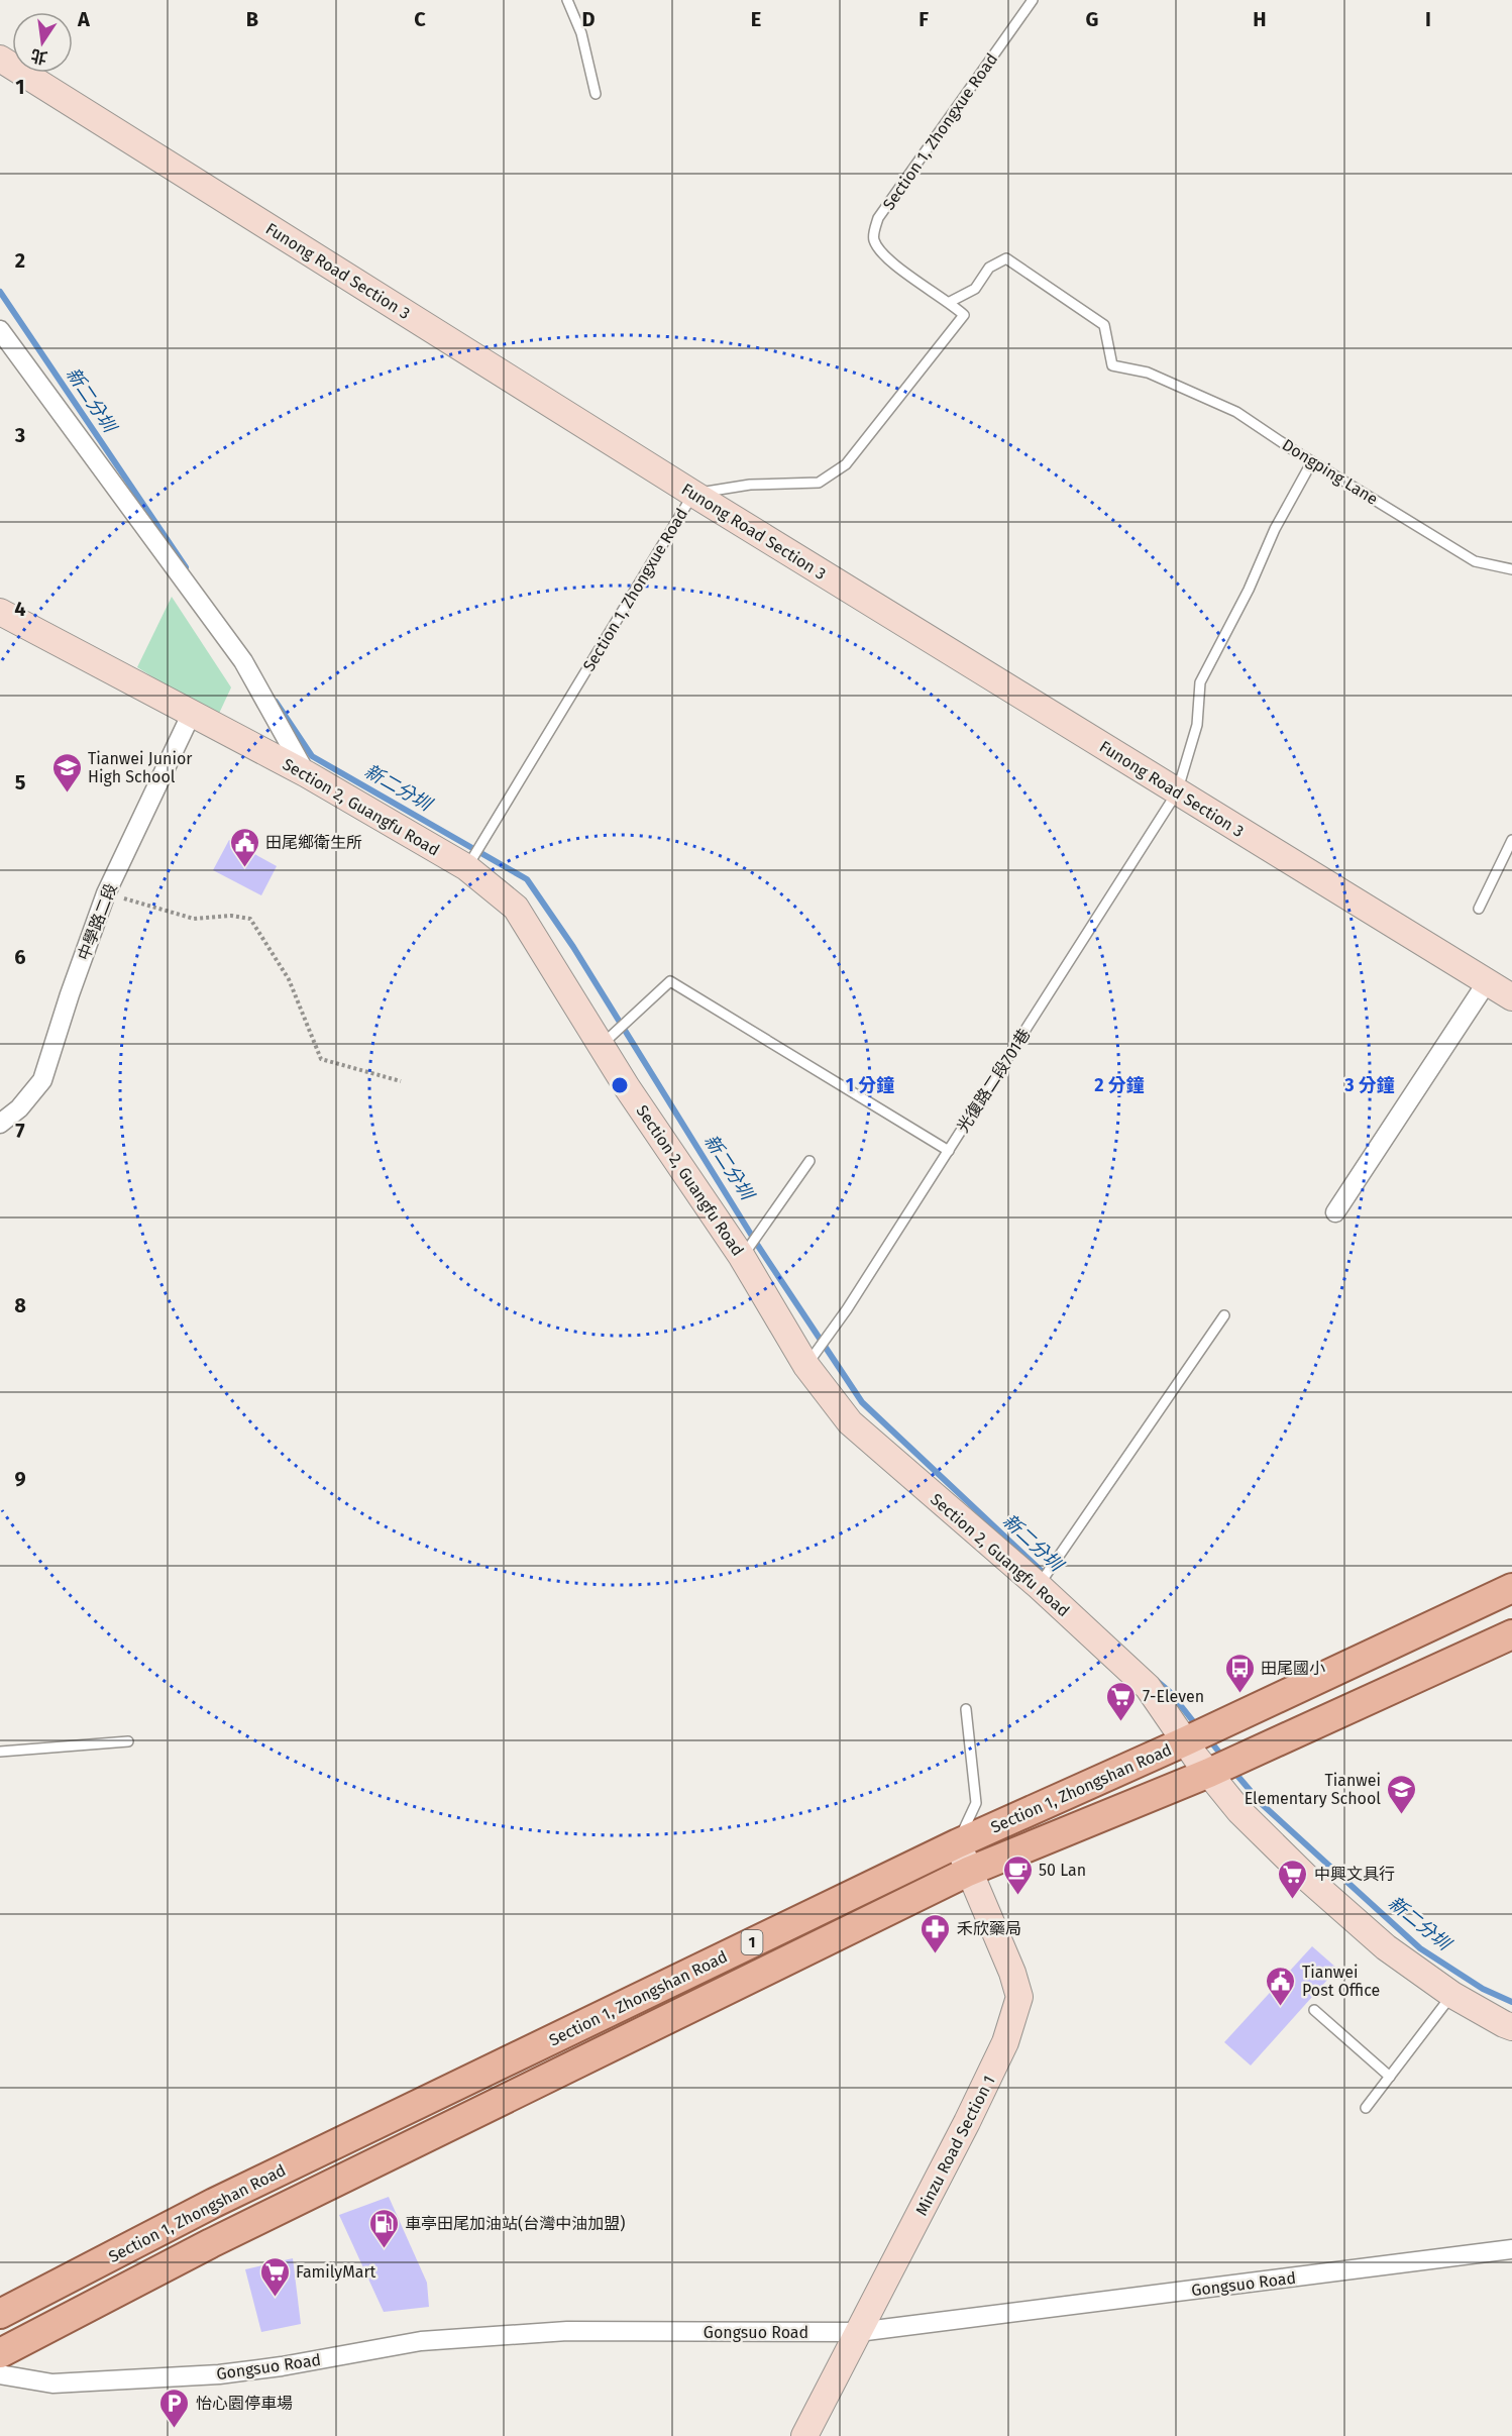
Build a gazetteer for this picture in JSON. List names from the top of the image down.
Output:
{
  "streets": {
    "main road": ["Section 1, Zhongshan Road", "1"],
    "street": [
      "Funong Road Section 3",
      "Section 2, Guangfu Road",
      "中學路二段",
      "Minzu Road Section 1",
      "Gongsuo Road"
    ],
    "lane": ["Section 1, Zhongxue Road", "Dongping Lane", "光復路二段701巷"]
  },
  "crossings": [
    ["Section 1, Zhongxue Road", "Funong Road Section 3"],
    ["Section 1, Zhongxue Road", "Dongping Lane"],
    ["Section 1, Zhongxue Road", "Section 2, Guangfu Road"],
    ["Funong Road Section 3", "光復路二段701巷"],
    ["Dongping Lane", "光復路二段701巷"],
    ["Section 2, Guangfu Road", "中學路二段"],
    ["Section 2, Guangfu Road", "光復路二段701巷"],
    ["Section 2, Guangfu Road", "Section 1, Zhongshan Road"],
    ["Section 1, Zhongshan Road", "Minzu Road Section 1"],
    ["Minzu Road Section 1", "Gongsuo Road"]
  ],
  "water": ["新二分圳"],
  "places": {
    "school or university": ["Tianwei Junior High School", "Tianwei Elementary School"],
    "public building": ["田尾鄉衛生所", "Tianwei Post Office"],
    "bus stop": ["田尾國小"],
    "supermarket": ["7-Eleven", "中興文具行", "FamilyMart"],
    "cafe": ["50 Lan"],
    "pharmacy": ["禾欣藥局"],
    "fuel station": ["車亭田尾加油站(台灣中油加盟)"],
    "parking": ["怡心園停車場"]
  },
  "north": "bottom",
  "grid": {
    "columns": [
      "A",
      "B",
      "C",
      "D",
      "E",
      "F",
      "G",
      "H",
      "I"
    ],
    "rows": [
      "1",
      "2",
      "3",
      "4",
      "5",
      "6",
      "7",
      "8",
      "9"
    ]
  },
  "rings": ["1 分鐘", "2 分鐘", "3 分鐘"]
}
